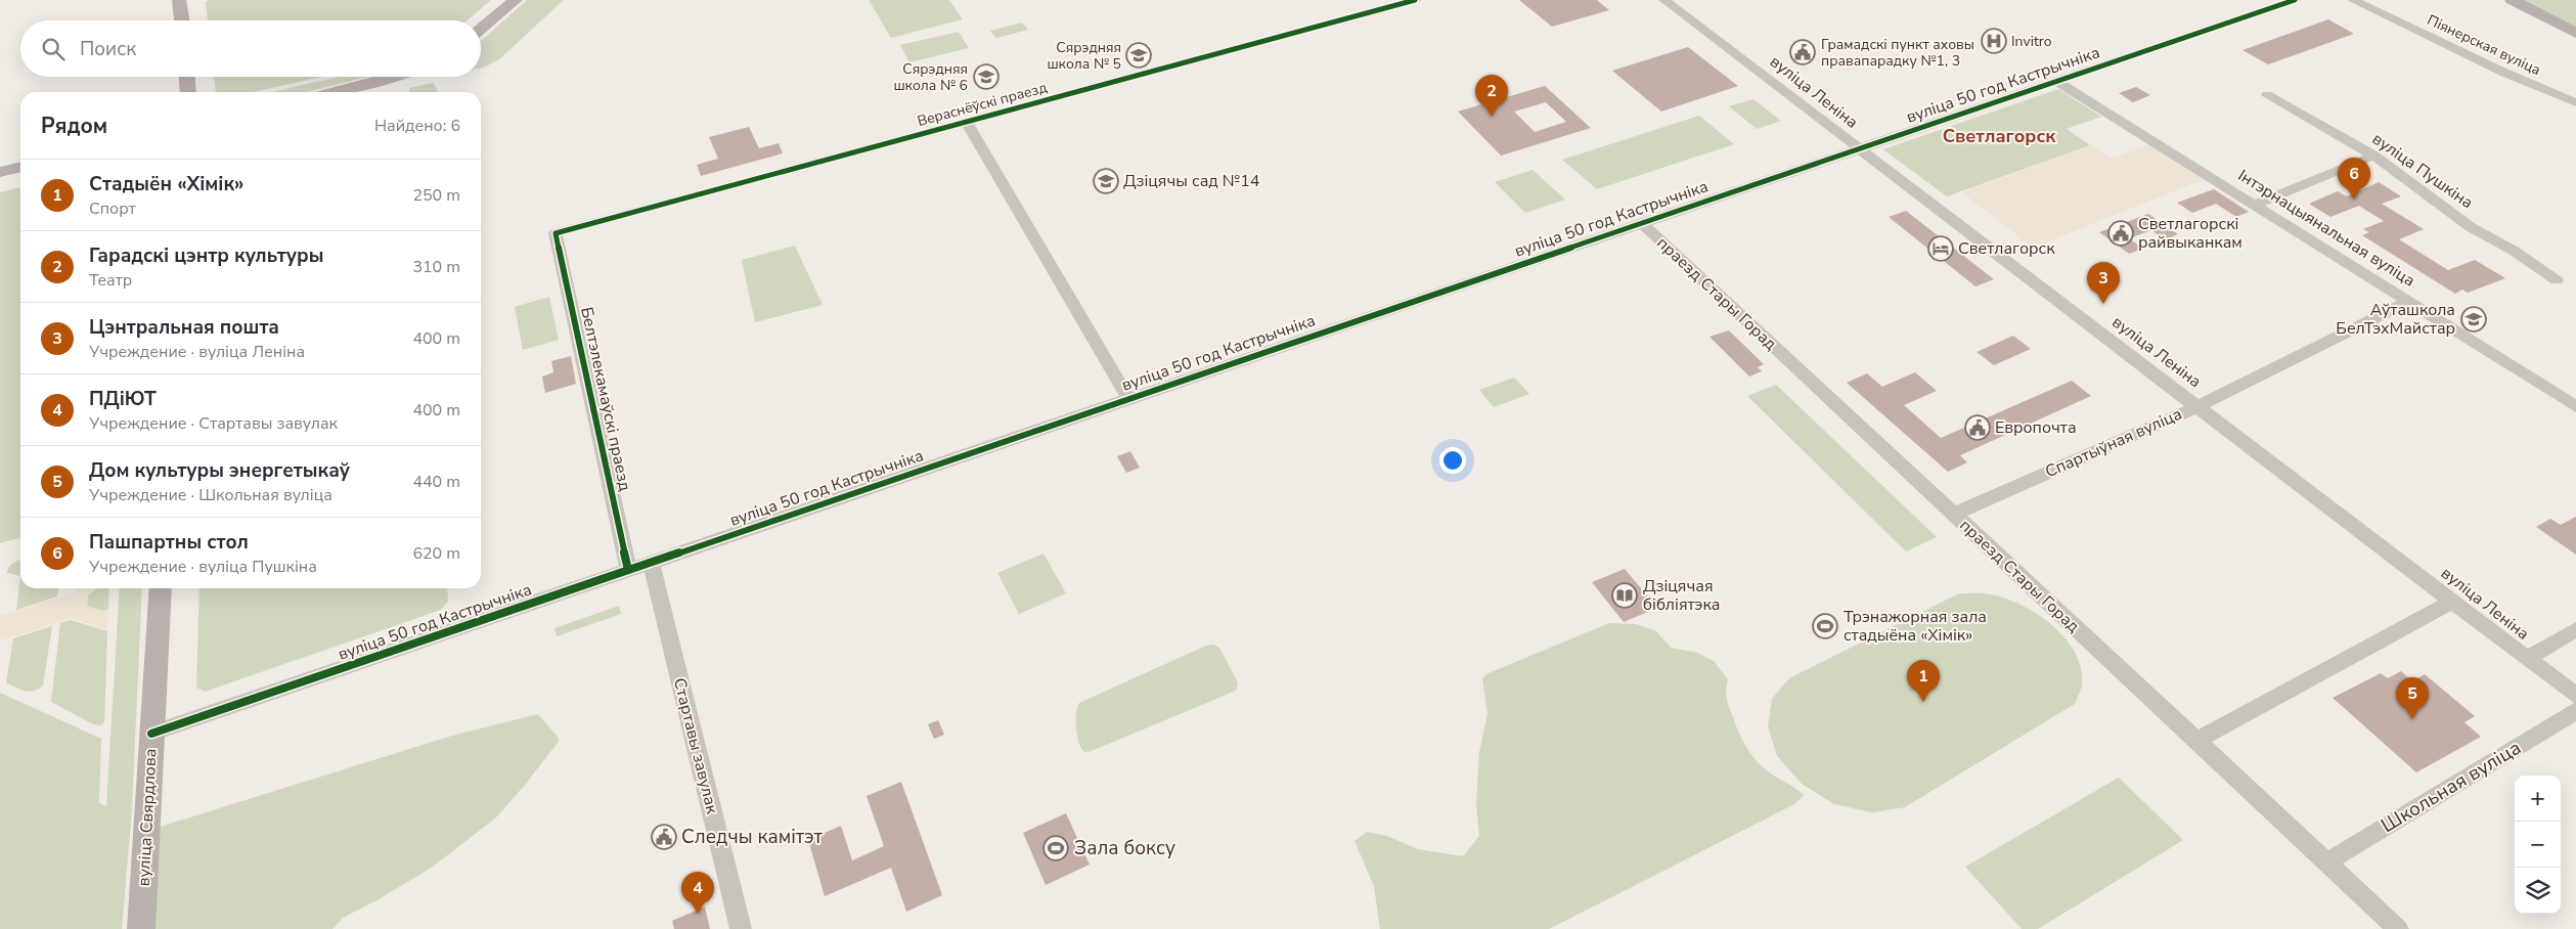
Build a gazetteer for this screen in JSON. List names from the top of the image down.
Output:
{
  "streets": {
    "main road": ["вуліца Свярдлова"],
    "street": [
      "Піянерская вуліца",
      "вуліца 50 год Кастрычніка",
      "вуліца Леніна",
      "Вераснёўскі праезд",
      "вуліца Пушкіна",
      "Інтэрнацыянальная вуліца",
      "праезд Стары Горад",
      "Белтэлекамаўскі праезд",
      "Спартыўная вуліца",
      "Стартавы завулак",
      "Школьная вуліца"
    ]
  },
  "crossings": [
    ["вуліца 50 год Кастрычніка", "вуліца Леніна"],
    ["вуліца 50 год Кастрычніка", "Інтэрнацыянальная вуліца"],
    ["вуліца 50 год Кастрычніка", "праезд Стары Горад"],
    ["вуліца 50 год Кастрычніка", "Белтэлекамаўскі праезд"],
    ["вуліца 50 год Кастрычніка", "Стартавы завулак"],
    ["вуліца 50 год Кастрычніка", "вуліца Свярдлова"],
    ["вуліца Леніна", "Спартыўная вуліца"],
    ["Вераснёўскі праезд", "Белтэлекамаўскі праезд"],
    ["Інтэрнацыянальная вуліца", "Спартыўная вуліца"],
    ["праезд Стары Горад", "Спартыўная вуліца"],
    ["праезд Стары Горад", "Школьная вуліца"]
  ],
  "districts": ["Светлагорск"],
  "places": {
    "hospital": ["Invitro"],
    "public building": [
      "Грамадскі пункт аховы правапарадку №1, 3",
      "Светлагорскі райвыканкам",
      "Европочта",
      "Следчы камітэт"
    ],
    "school or university": [
      "Сярэдняя школа № 5",
      "Сярэдняя школа № 6",
      "Дзіцячы сад №14",
      "Аўташкола БелТэхМайстар"
    ],
    "hotel": ["Светлагорск"],
    "library": ["Дзіцячая бібліятэка"],
    "sports": ["Трэнажорная зала стадыёна «Хімік»", "Зала боксу"]
  },
  "page": {
    "search": "Поиск",
    "pins": [
      "2",
      "6",
      "3",
      "1",
      "5",
      "4"
    ],
    "heading": ["Рядом", "Найдено: 6"],
    "list": [
      {
        "mark": "1",
        "name": "Стадыён «Хімік»",
        "note": "Спорт",
        "value": "250 m"
      },
      {
        "mark": "2",
        "name": "Гарадскі цэнтр культуры",
        "note": "Театр",
        "value": "310 m"
      },
      {
        "mark": "3",
        "name": "Цэнтральная пошта",
        "note": "Учреждение · вуліца Леніна",
        "value": "400 m"
      },
      {
        "mark": "4",
        "name": "ПДіЮТ",
        "note": "Учреждение · Стартавы завулак",
        "value": "400 m"
      },
      {
        "mark": "5",
        "name": "Дом культуры энергетыкаў",
        "note": "Учреждение · Школьная вуліца",
        "value": "440 m"
      },
      {
        "mark": "6",
        "name": "Пашпартны стол",
        "note": "Учреждение · вуліца Пушкіна",
        "value": "620 m"
      }
    ],
    "map_buttons": ["+", "−"]
  }
}
